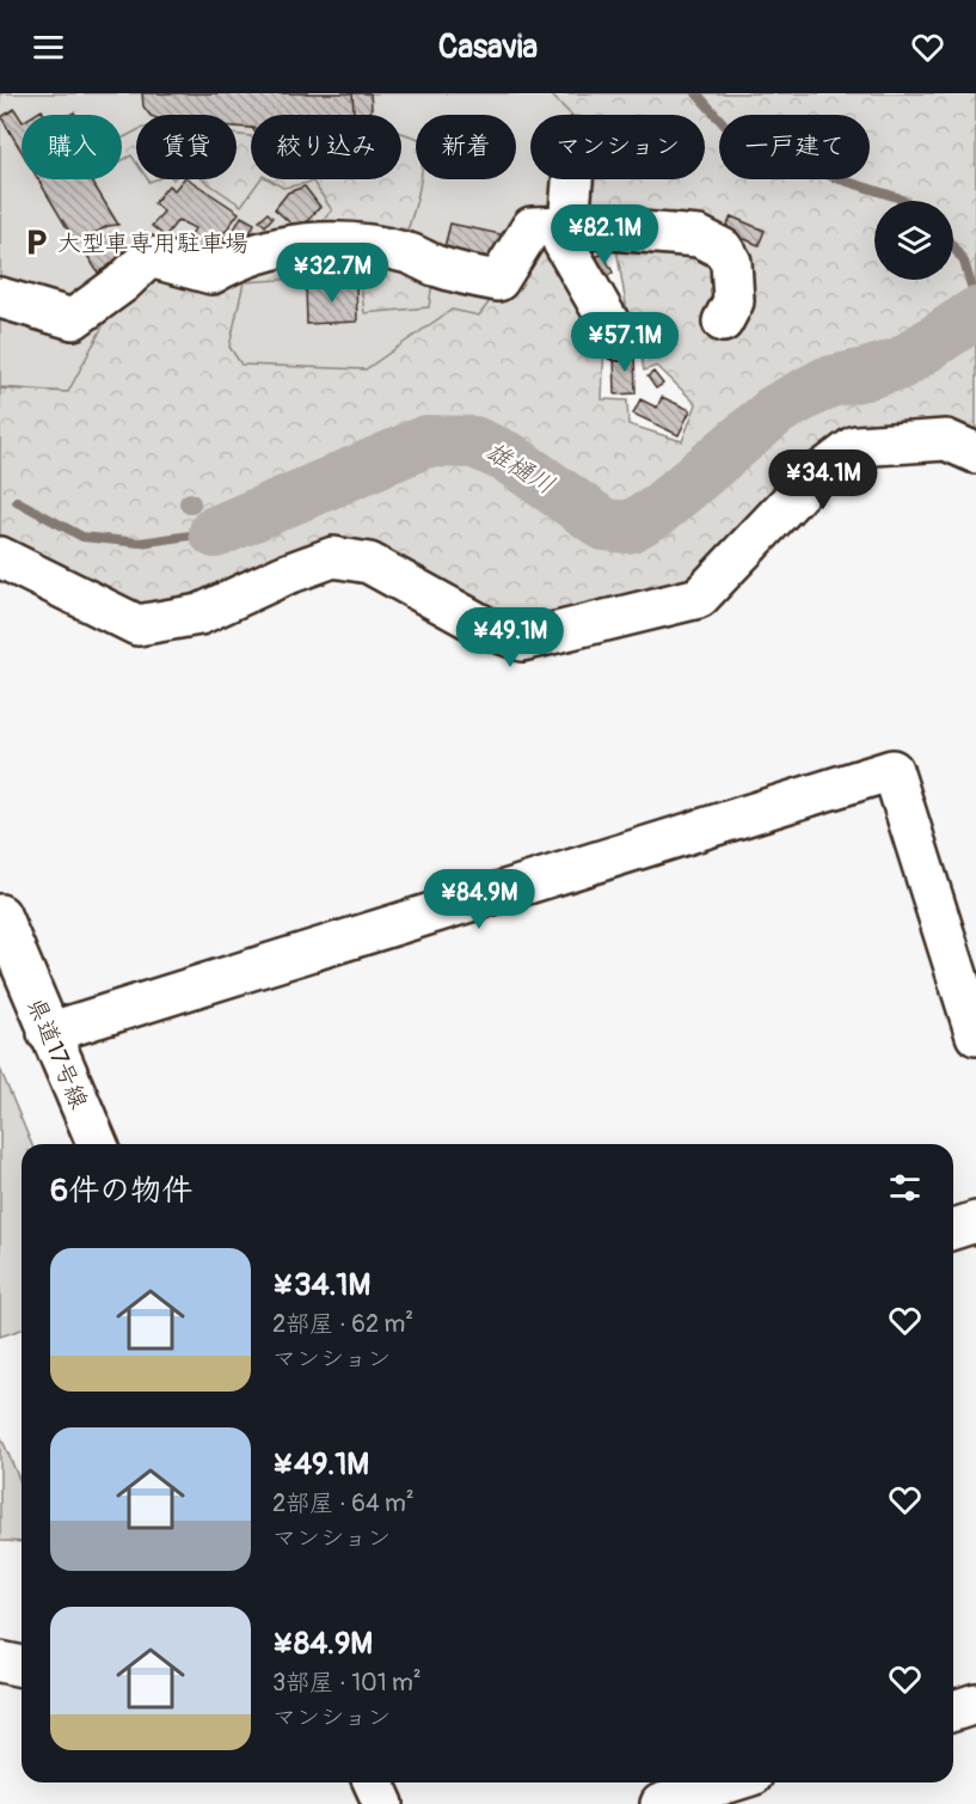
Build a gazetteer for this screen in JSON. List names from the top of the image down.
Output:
{
  "streets": {
    "street": ["県道17号線"]
  },
  "water": ["雄樋川"],
  "places": {
    "parking": ["大型車専用駐車場"]
  },
  "page": {
    "header": "Casavia",
    "chip": [
      "購入",
      "賃貸",
      "絞り込み",
      "新着",
      "マンション",
      "一戸建て"
    ],
    "price": [
      "¥82.1M",
      "¥32.7M",
      "¥57.1M",
      "¥34.1M",
      "¥49.1M",
      "¥84.9M"
    ],
    "heading": "6件の物件",
    "list": [
      {
        "name": "¥34.1M",
        "note": "2部屋 · 62 m² · マンション"
      },
      {
        "name": "¥49.1M",
        "note": "2部屋 · 64 m² · マンション"
      },
      {
        "name": "¥84.9M",
        "note": "3部屋 · 101 m² · マンション"
      }
    ]
  }
}
